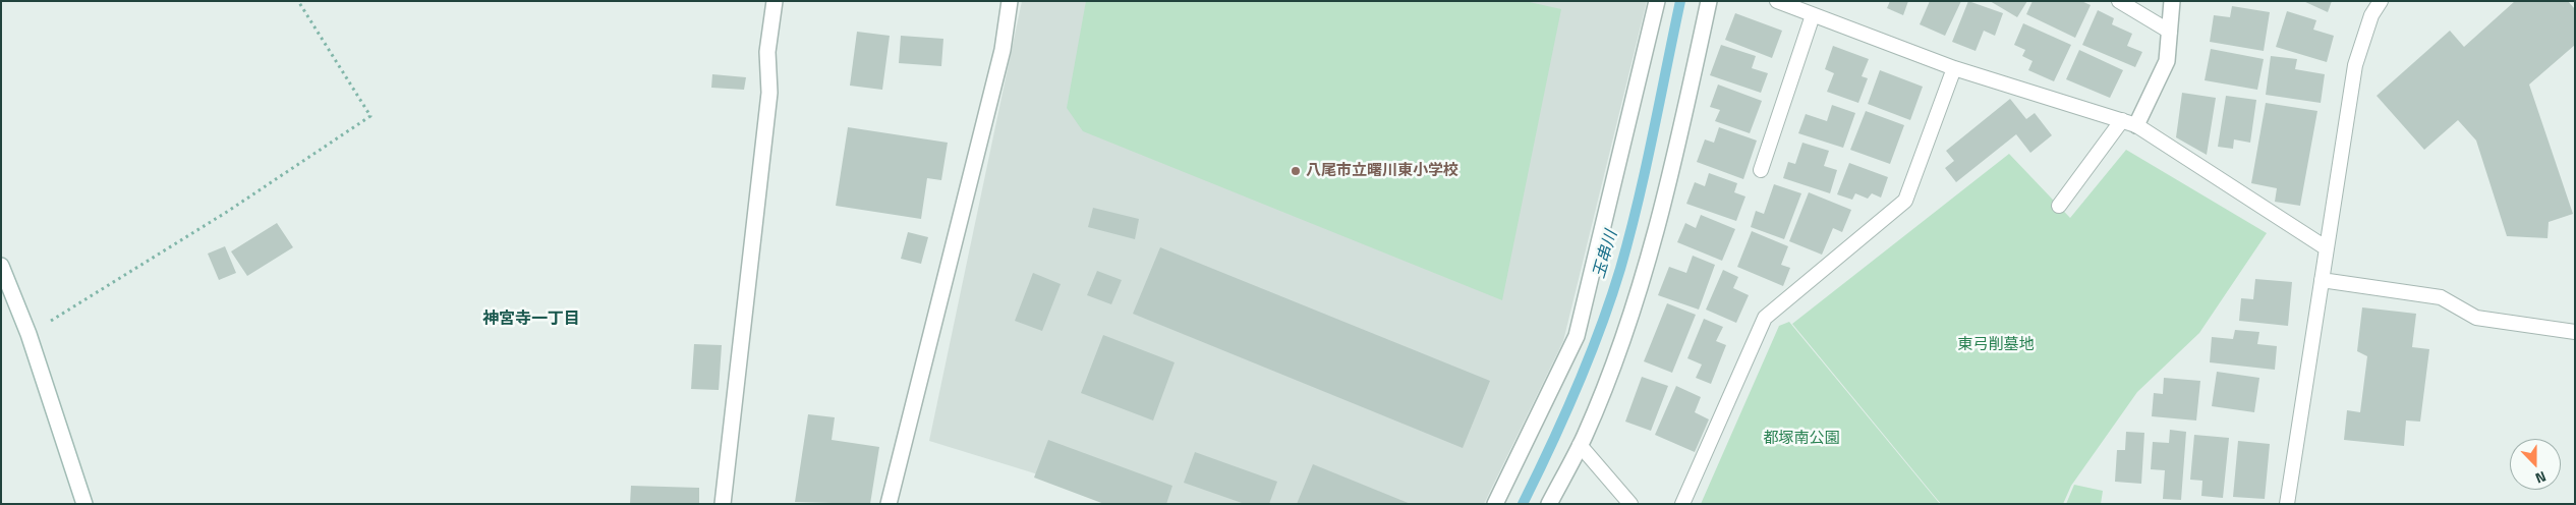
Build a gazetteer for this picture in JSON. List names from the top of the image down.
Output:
{
  "districts": ["神宮寺一丁目"],
  "water": ["玉串川"],
  "parks": ["東弓削墓地", "都塚南公園"],
  "places": ["八尾市立曙川東小学校"],
  "north": "bottom"
}
